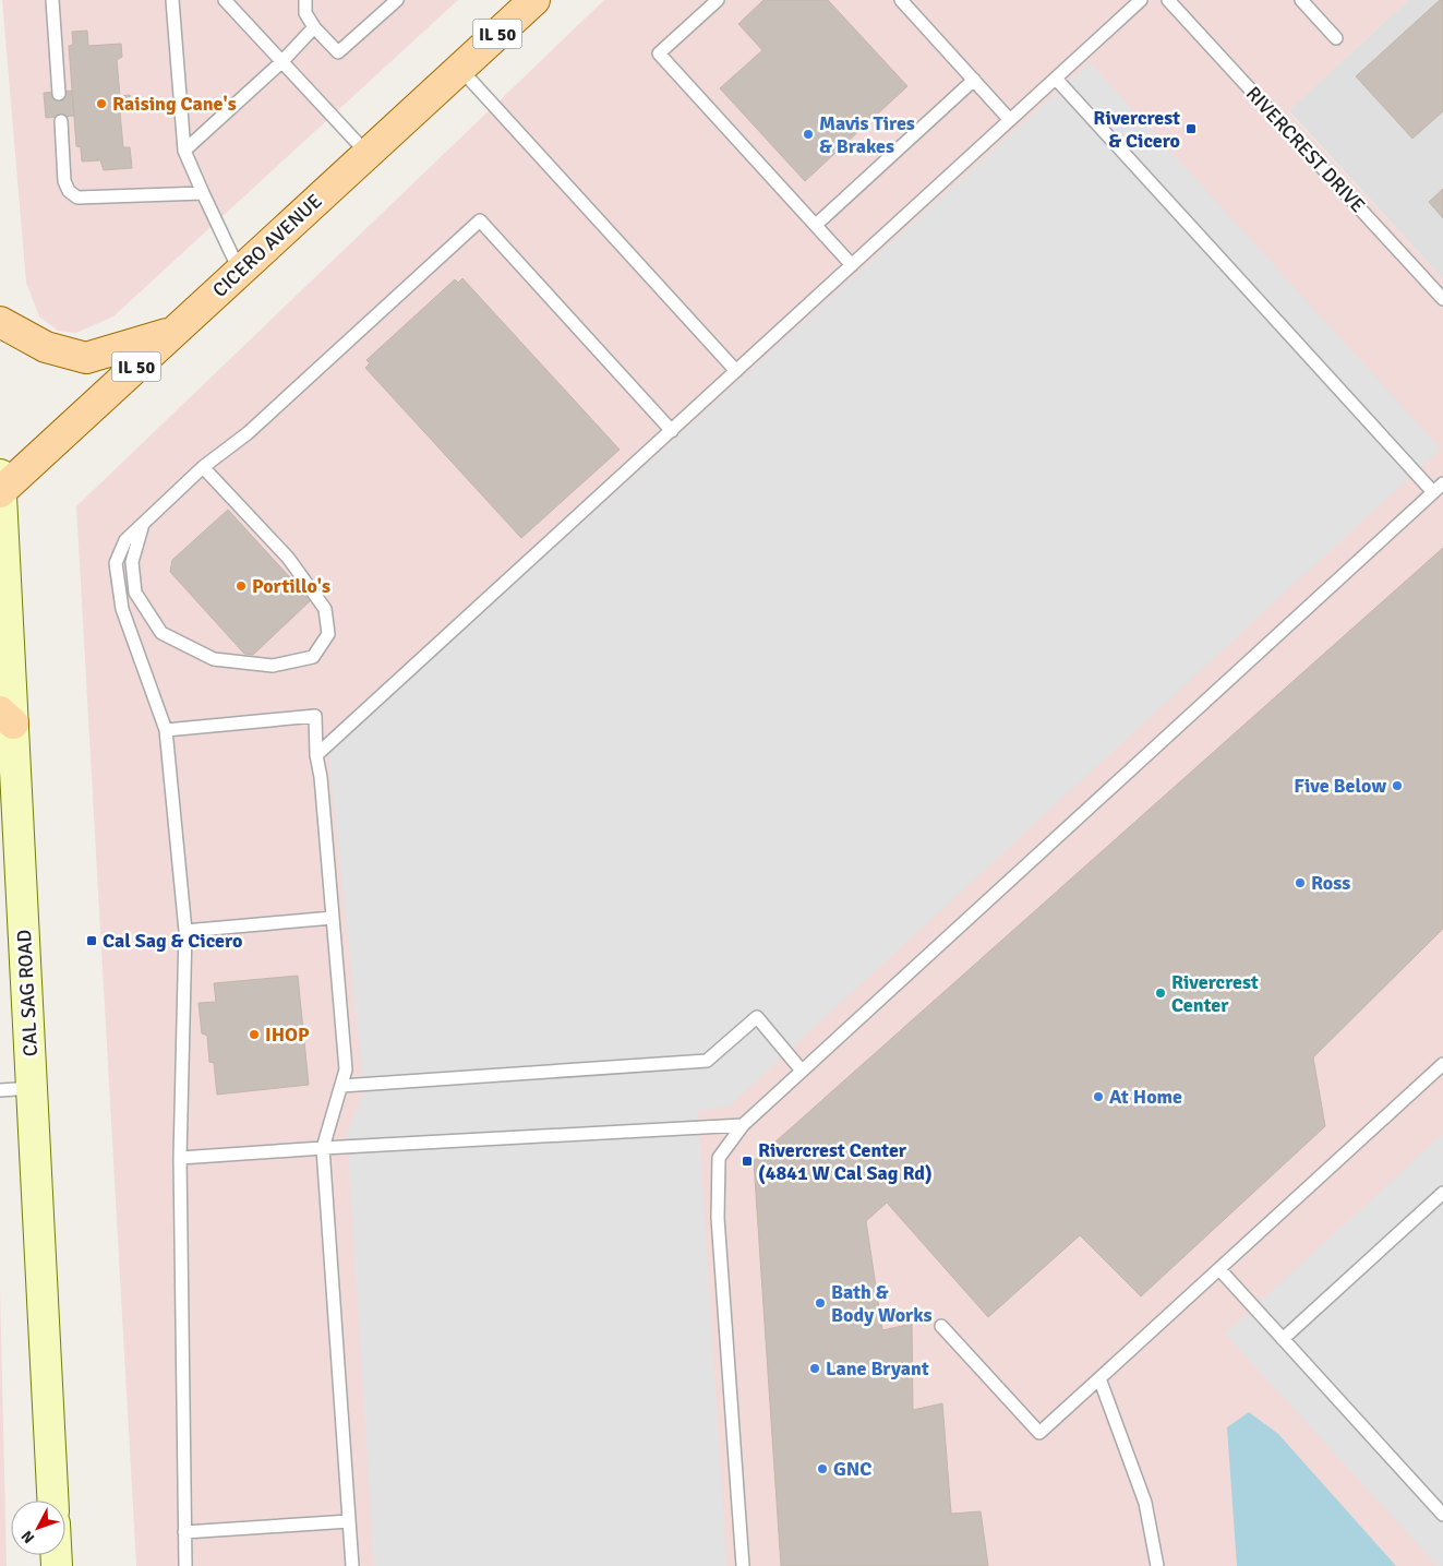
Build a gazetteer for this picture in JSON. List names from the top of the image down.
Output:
{
  "streets": {
    "main road": ["IL 50", "CICERO AVENUE", "CAL SAG ROAD"],
    "lane": ["RIVERCREST DRIVE"]
  },
  "crossings": [
    ["CICERO AVENUE", "CAL SAG ROAD"]
  ],
  "places": {
    "other": [
      "Raising Cane's",
      "Mavis Tires & Brakes",
      "Portillo's",
      "Five Below",
      "Ross",
      "Rivercrest Center",
      "IHOP",
      "At Home",
      "Bath & Body Works",
      "Lane Bryant",
      "GNC"
    ],
    "transit": ["Rivercrest & Cicero", "Cal Sag & Cicero", "Rivercrest Center (4841 W Cal Sag Rd)"]
  },
  "north": "bottom left"
}
